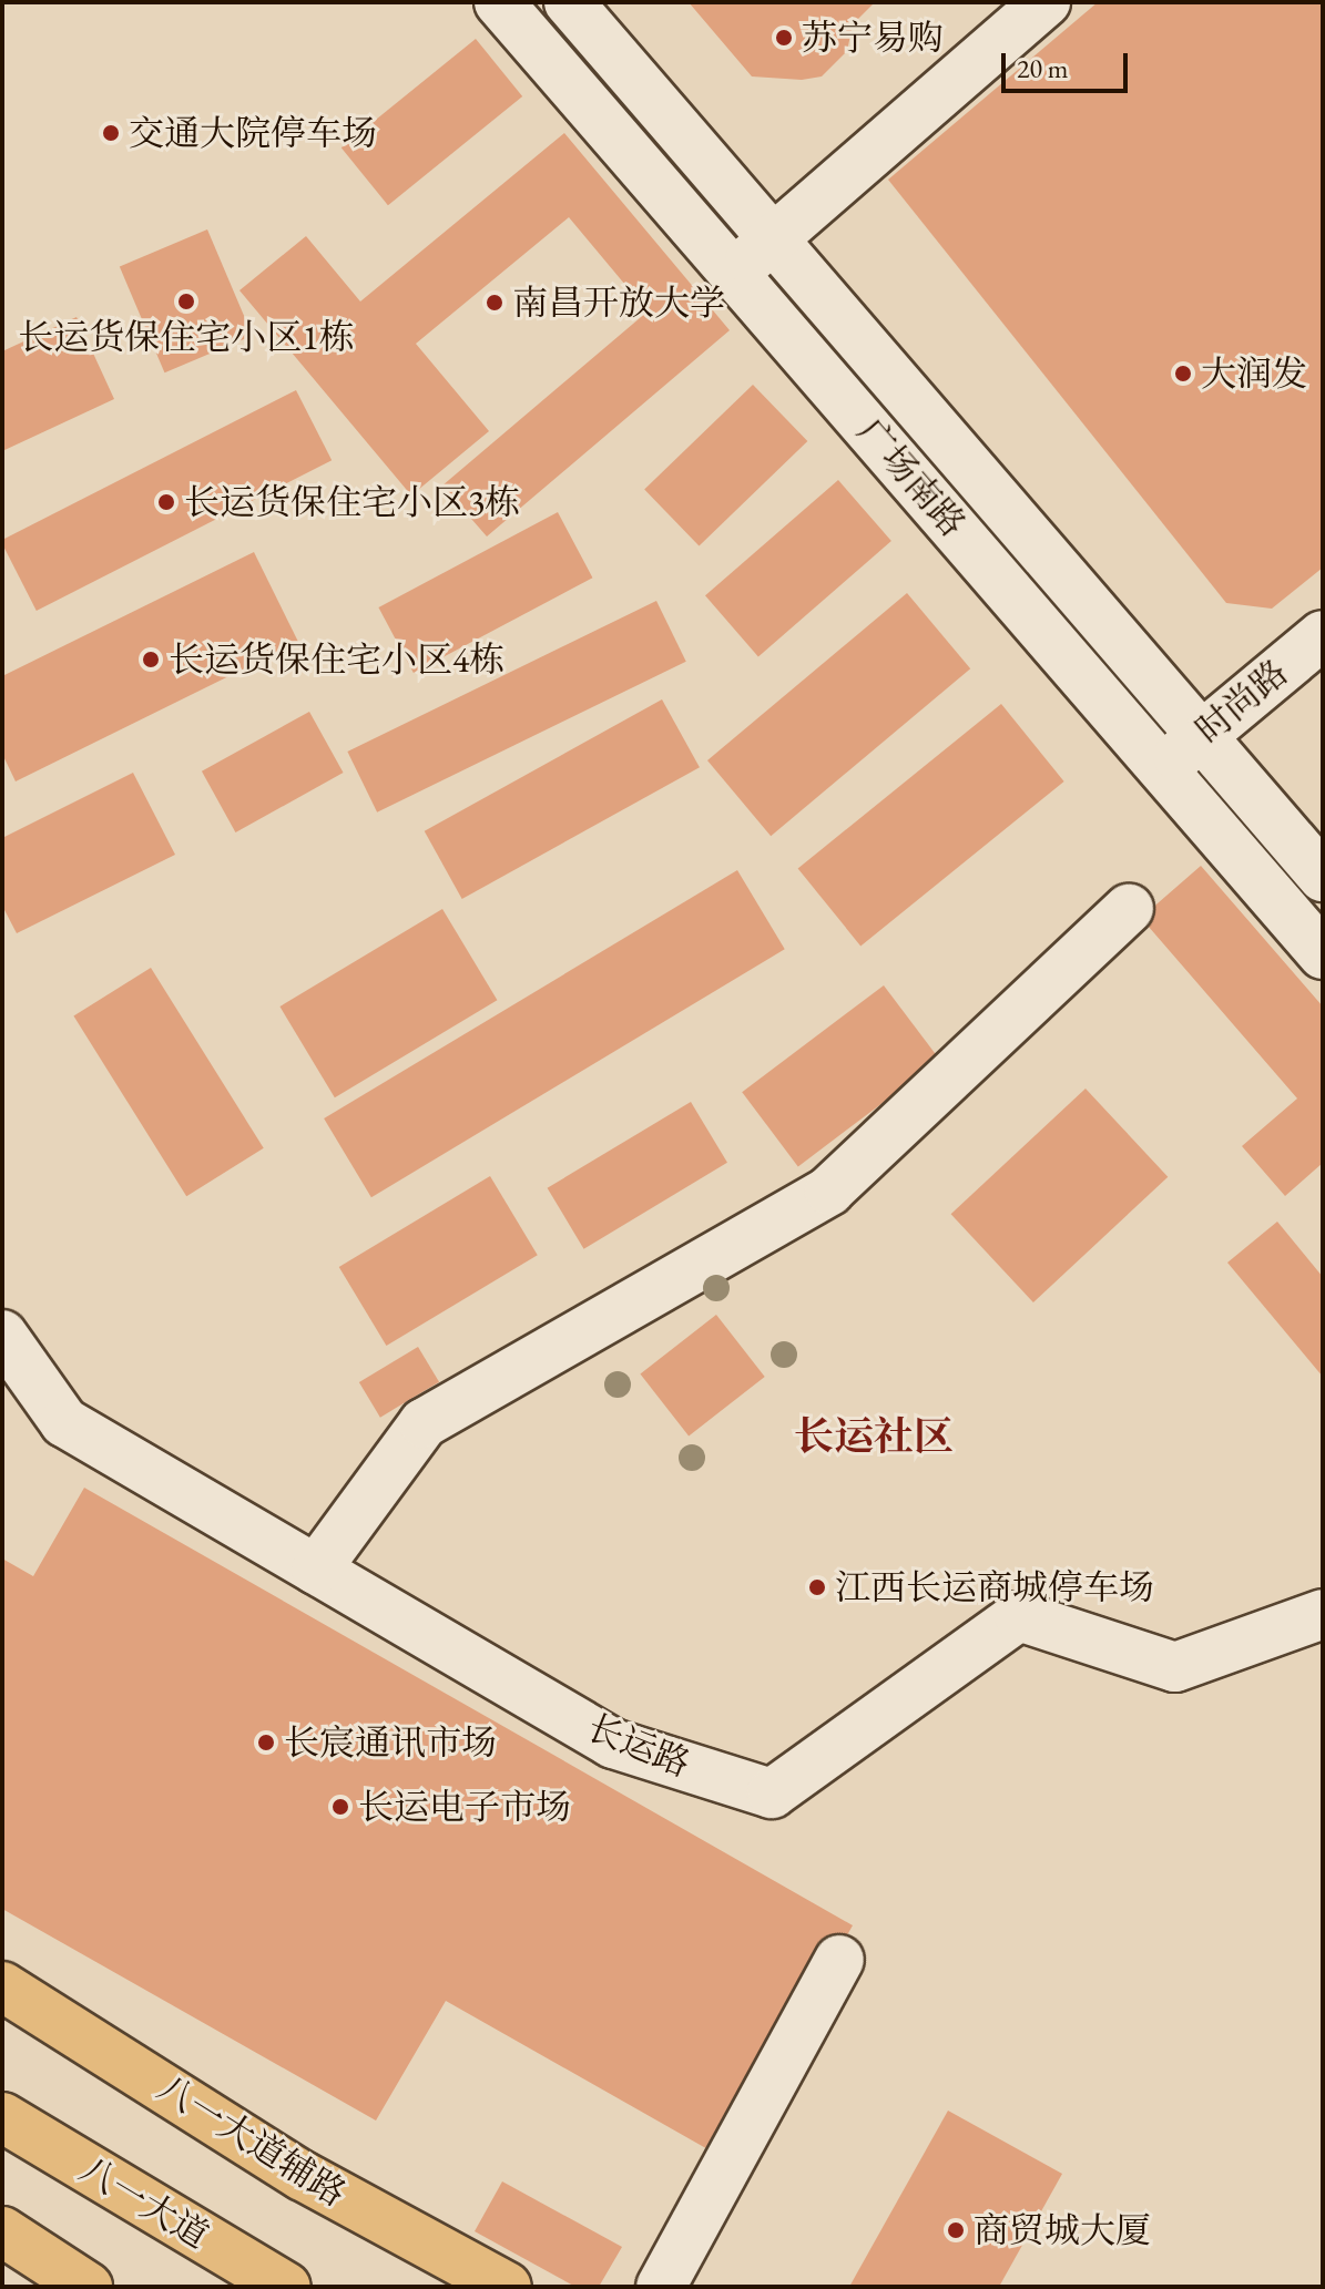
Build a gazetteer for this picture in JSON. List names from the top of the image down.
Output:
{
  "streets": {
    "main road": ["八一大道辅路", "八一大道"],
    "street": ["广场南路", "时尚路", "长运路"]
  },
  "crossings": [
    ["广场南路", "时尚路"]
  ],
  "districts": ["长运社区"],
  "places": [
    "苏宁易购",
    "交通大院停车场",
    "长运货保住宅小区1栋",
    "南昌开放大学",
    "大润发",
    "长运货保住宅小区3栋",
    "长运货保住宅小区4栋",
    "江西长运商城停车场",
    "长宸通讯市场",
    "长运电子市场",
    "商贸城大厦"
  ],
  "scale_bar": "20 m"
}
